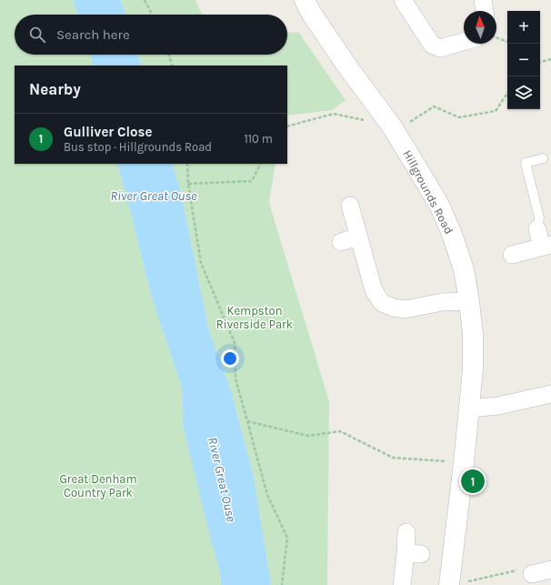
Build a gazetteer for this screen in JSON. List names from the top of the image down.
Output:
{
  "streets": {
    "street": ["Hillgrounds Road"]
  },
  "water": ["River Great Ouse"],
  "parks": ["Kempston Riverside Park", "Great Denham Country Park"],
  "north": "top",
  "page": {
    "map_buttons": ["+", "−"],
    "search": "Search here",
    "heading": "Nearby",
    "list": [
      {
        "mark": "1",
        "name": "Gulliver Close",
        "note": "Bus stop · Hillgrounds Road",
        "value": "110 m"
      }
    ],
    "pins": "1"
  }
}
